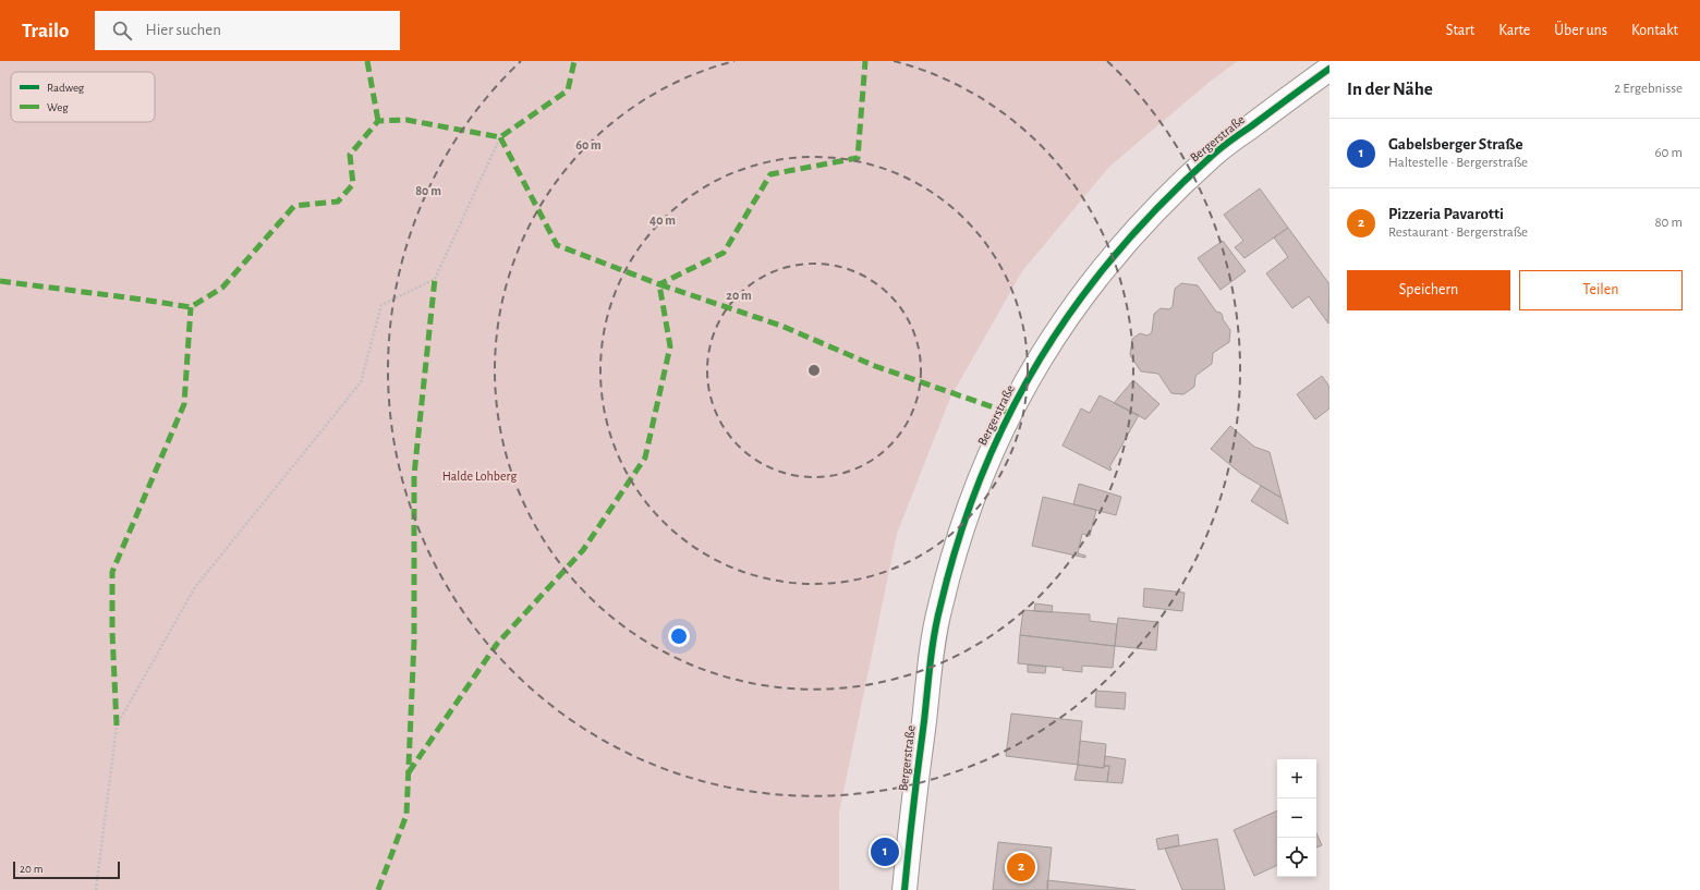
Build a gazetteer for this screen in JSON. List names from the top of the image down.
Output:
{
  "streets": {
    "main road": ["Bergerstraße"]
  },
  "parks": ["Halde Lohberg"],
  "legend": ["Radweg", "Weg"],
  "scale_bar": "20 m",
  "page": {
    "header": "Trailo",
    "search": "Hier suchen",
    "nav": [
      "Start",
      "Karte",
      "Über uns",
      "Kontakt"
    ],
    "heading": ["In der Nähe", "2 Ergebnisse"],
    "list": [
      {
        "mark": "1",
        "name": "Gabelsberger Straße",
        "note": "Haltestelle · Bergerstraße",
        "value": "60 m"
      },
      {
        "mark": "2",
        "name": "Pizzeria Pavarotti",
        "note": "Restaurant · Bergerstraße",
        "value": "80 m"
      }
    ],
    "buttons": ["Speichern", "Teilen"],
    "map_buttons": ["+", "−"],
    "pins": ["1", "2"],
    "scale": "20 m"
  },
  "rings": [
    "60 m",
    "80 m",
    "40 m",
    "20 m"
  ]
}
